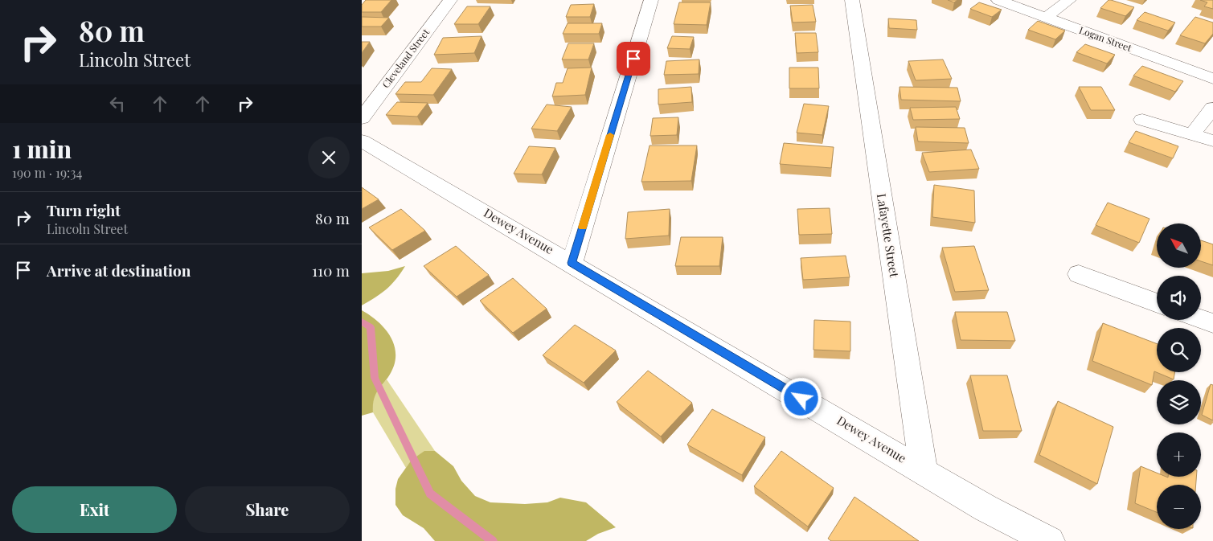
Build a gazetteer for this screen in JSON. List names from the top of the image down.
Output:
{
  "streets": {
    "street": [
      "Logan Street",
      "Cleveland Street",
      "Dewey Avenue",
      "Lafayette Street"
    ]
  },
  "crossings": [
    ["Dewey Avenue", "Lafayette Street"]
  ],
  "north": "top left",
  "page": {
    "turn": ["80 m", "Lincoln Street"],
    "heading": ["1 min", "190 m · 19:34"],
    "list": [
      {
        "name": "Turn right",
        "note": "Lincoln Street",
        "value": "80 m"
      },
      {
        "name": "Arrive at destination",
        "value": "110 m"
      }
    ],
    "map_buttons": ["+", "−"],
    "buttons": ["Exit", "Share"]
  }
}
